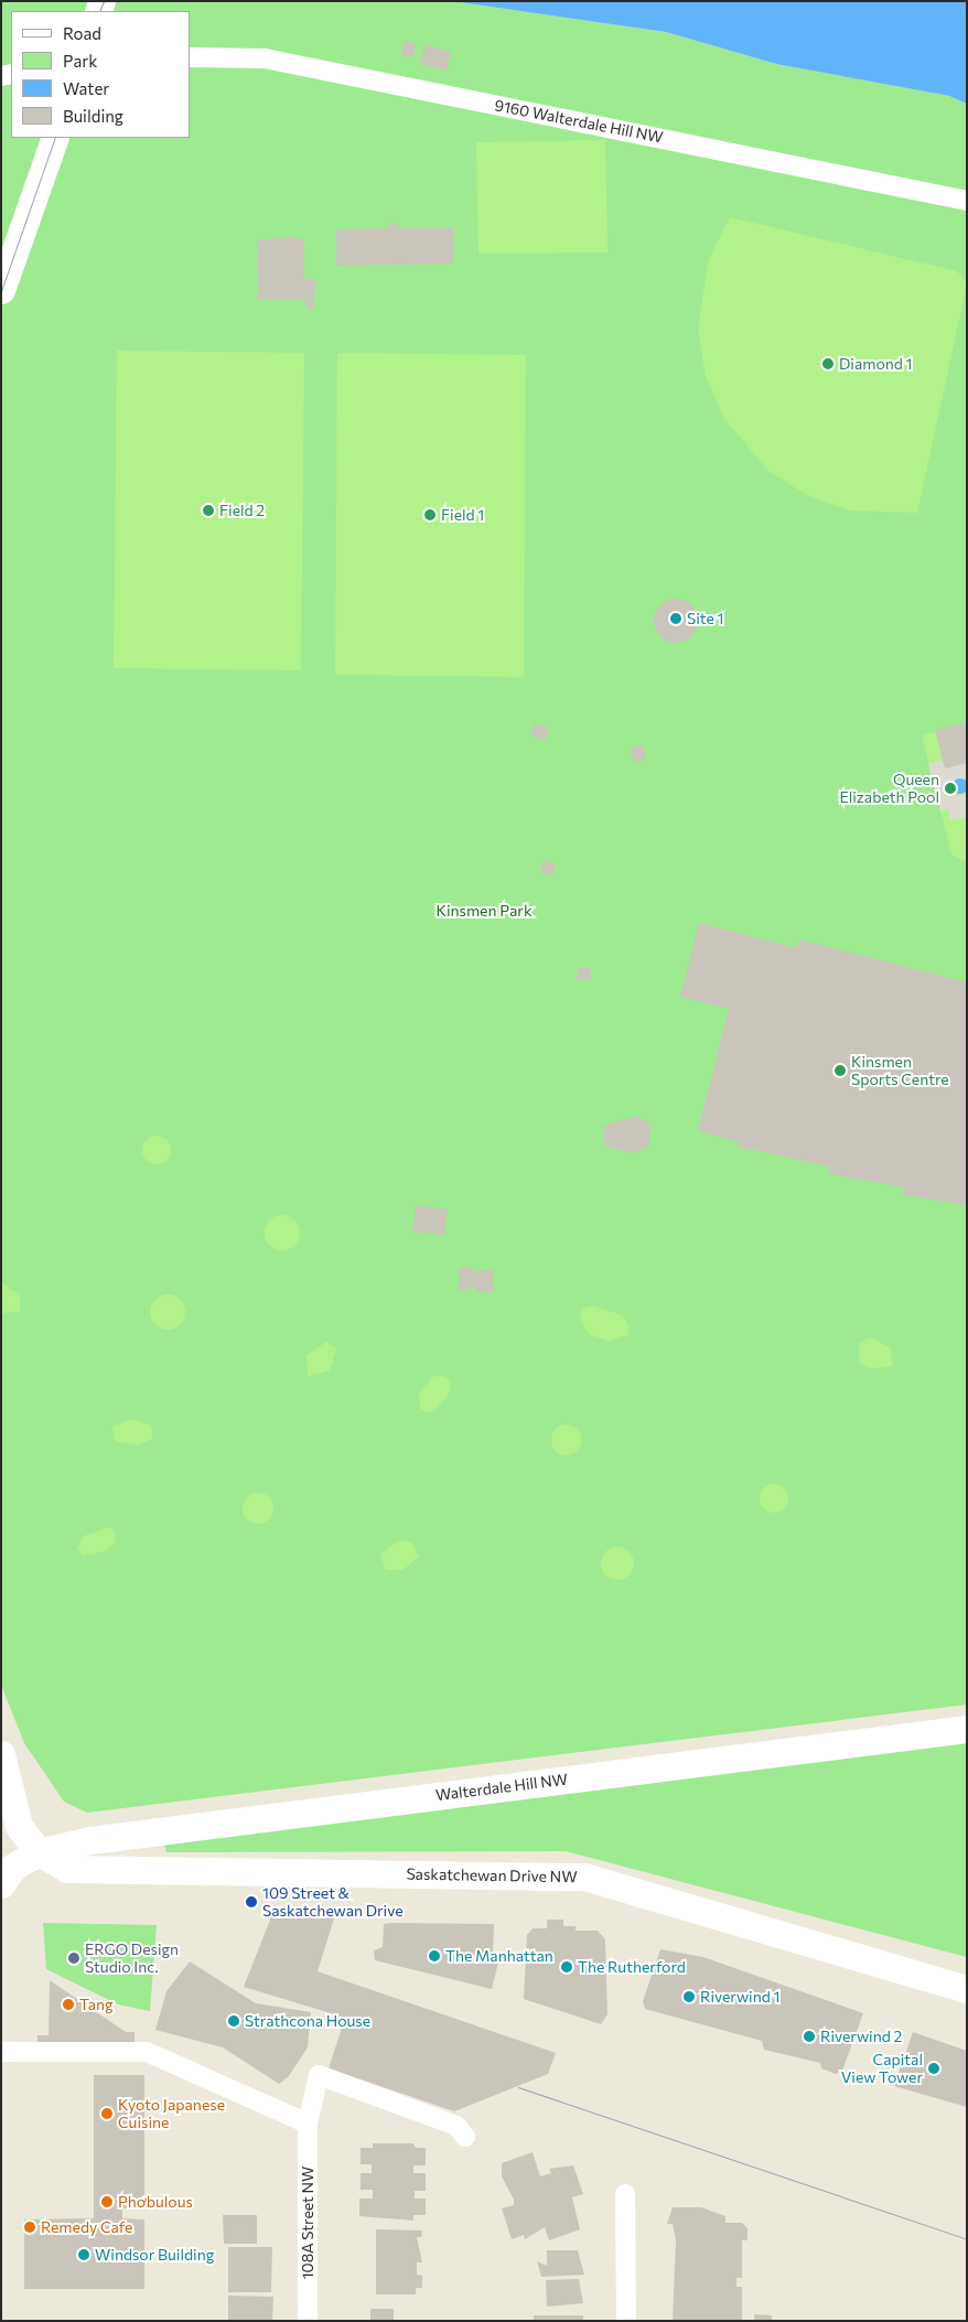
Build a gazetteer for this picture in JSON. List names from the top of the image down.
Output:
{
  "streets": {
    "main road": ["Walterdale Hill NW", "Saskatchewan Drive NW"],
    "street": ["9160 Walterdale Hill NW", "108A Street NW"]
  },
  "crossings": [
    ["Walterdale Hill NW", "Saskatchewan Drive NW"]
  ],
  "parks": ["Kinsmen Park"],
  "places": [
    "Diamond 1",
    "Field 2",
    "Field 1",
    "Site 1",
    "Queen Elizabeth Pool",
    "Kinsmen Sports Centre",
    "109 Street & Saskatchewan Drive",
    "The Manhattan",
    "ERGO Design Studio Inc.",
    "The Rutherford",
    "Riverwind 1",
    "Tang",
    "Strathcona House",
    "Riverwind 2",
    "Capital View Tower",
    "Kyoto Japanese Cuisine",
    "Phơbulous",
    "Remedy Cafe",
    "Windsor Building"
  ],
  "legend": [
    "Road",
    "Park",
    "Water",
    "Building"
  ]
}
